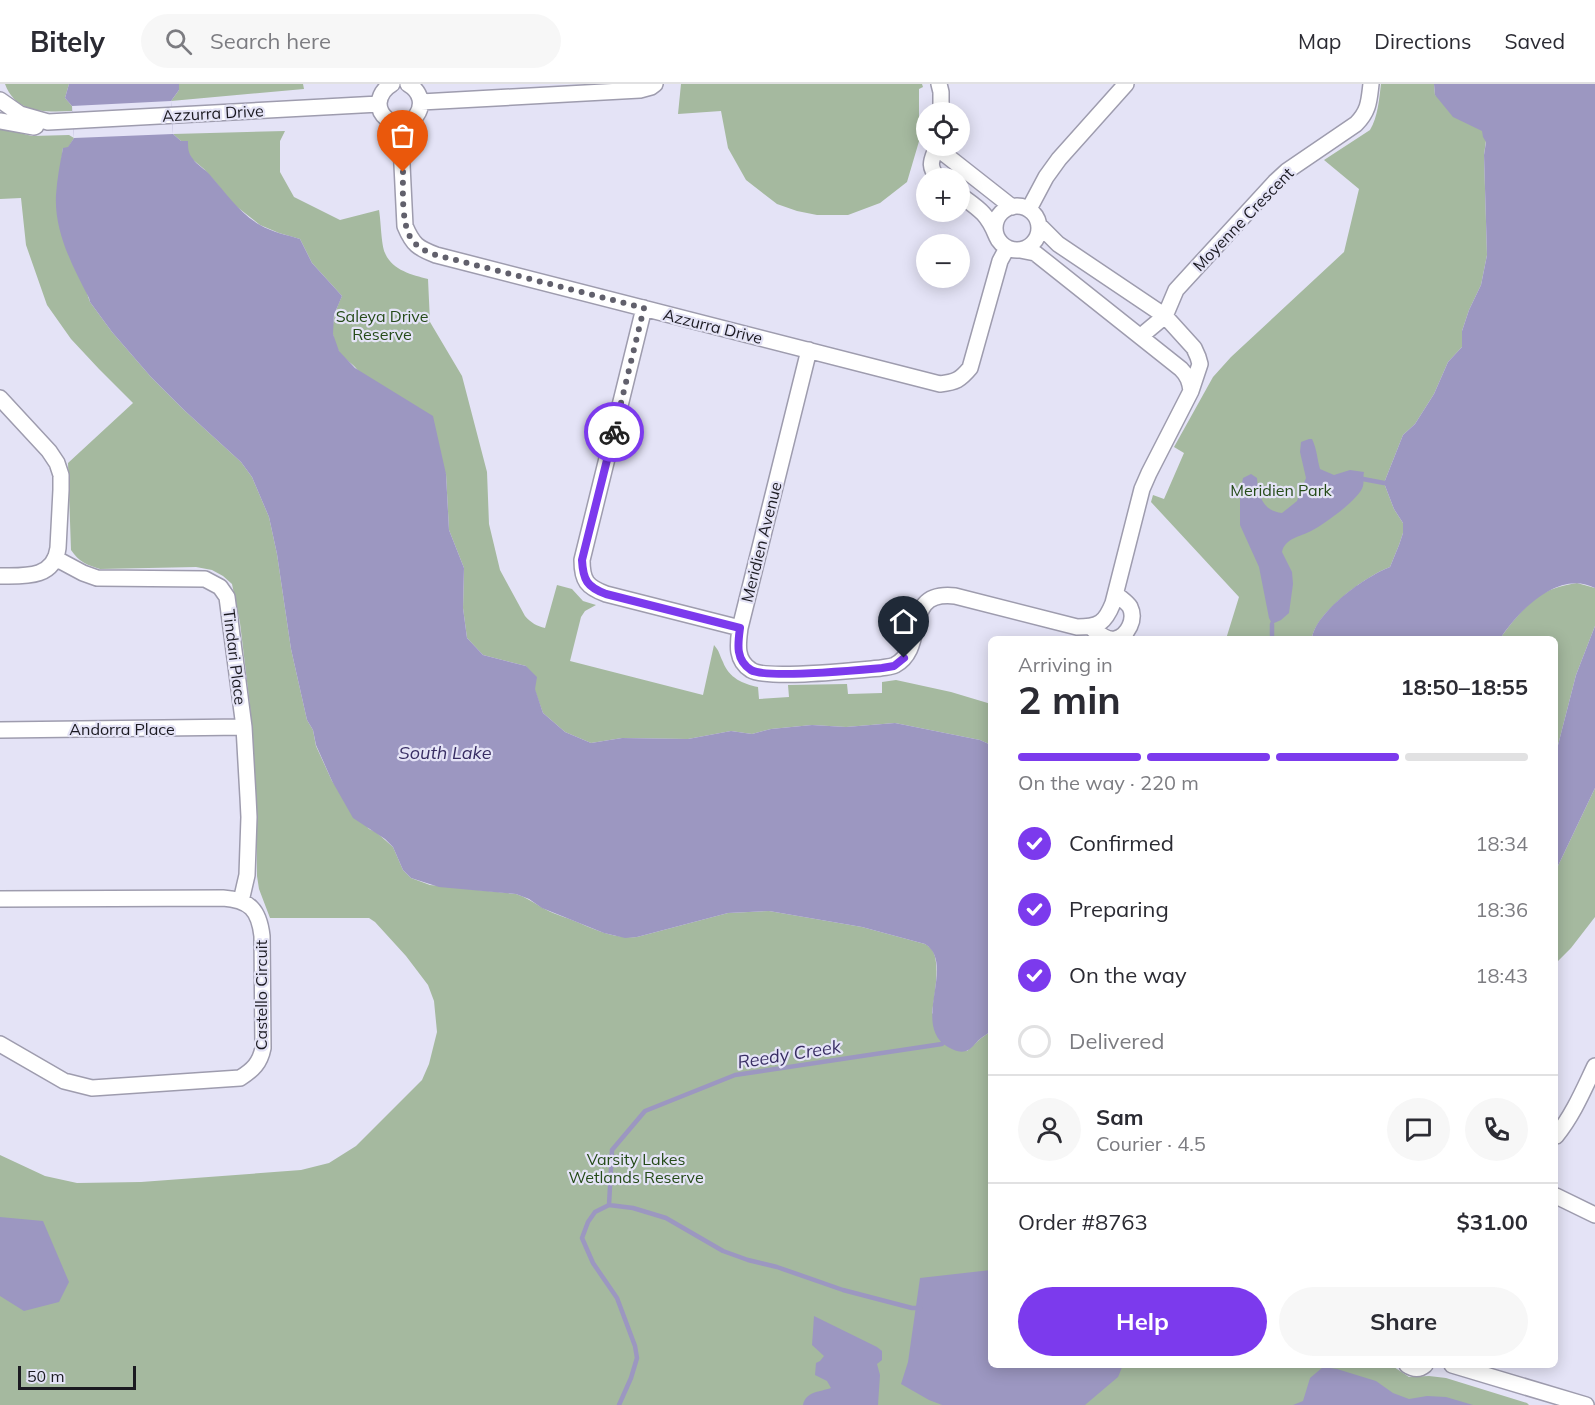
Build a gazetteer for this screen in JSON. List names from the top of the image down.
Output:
{
  "streets": {
    "street": [
      "Azzurra Drive",
      "Moyenne Crescent",
      "Meridien Avenue",
      "Tindari Place",
      "Andorra Place",
      "Castello Circuit"
    ]
  },
  "crossings": [
    ["Azzurra Drive", "Meridien Avenue"],
    ["Tindari Place", "Andorra Place"],
    ["Tindari Place", "Castello Circuit"]
  ],
  "water": ["South Lake", "Reedy Creek"],
  "parks": ["Saleya Drive Reserve", "Meridien Park", "Varsity Lakes Wetlands Reserve"],
  "scale_bar": "50 m",
  "page": {
    "header": "Bitely",
    "search": "Search here",
    "nav": ["Map", "Directions", "Saved"],
    "map_buttons": ["+", "−"],
    "heading": ["2 min", "Arriving in", "18:50–18:55"],
    "panel": [
      "Sam",
      "Courier · 4.5",
      "Order #8763",
      "$31.00"
    ],
    "bar": "On the way · 220 m",
    "list": [
      ["Confirmed", "18:34"],
      ["Preparing", "18:36"],
      ["On the way", "18:43"],
      "Delivered"
    ],
    "buttons": ["Help", "Share"],
    "scale": "50 m"
  }
}
